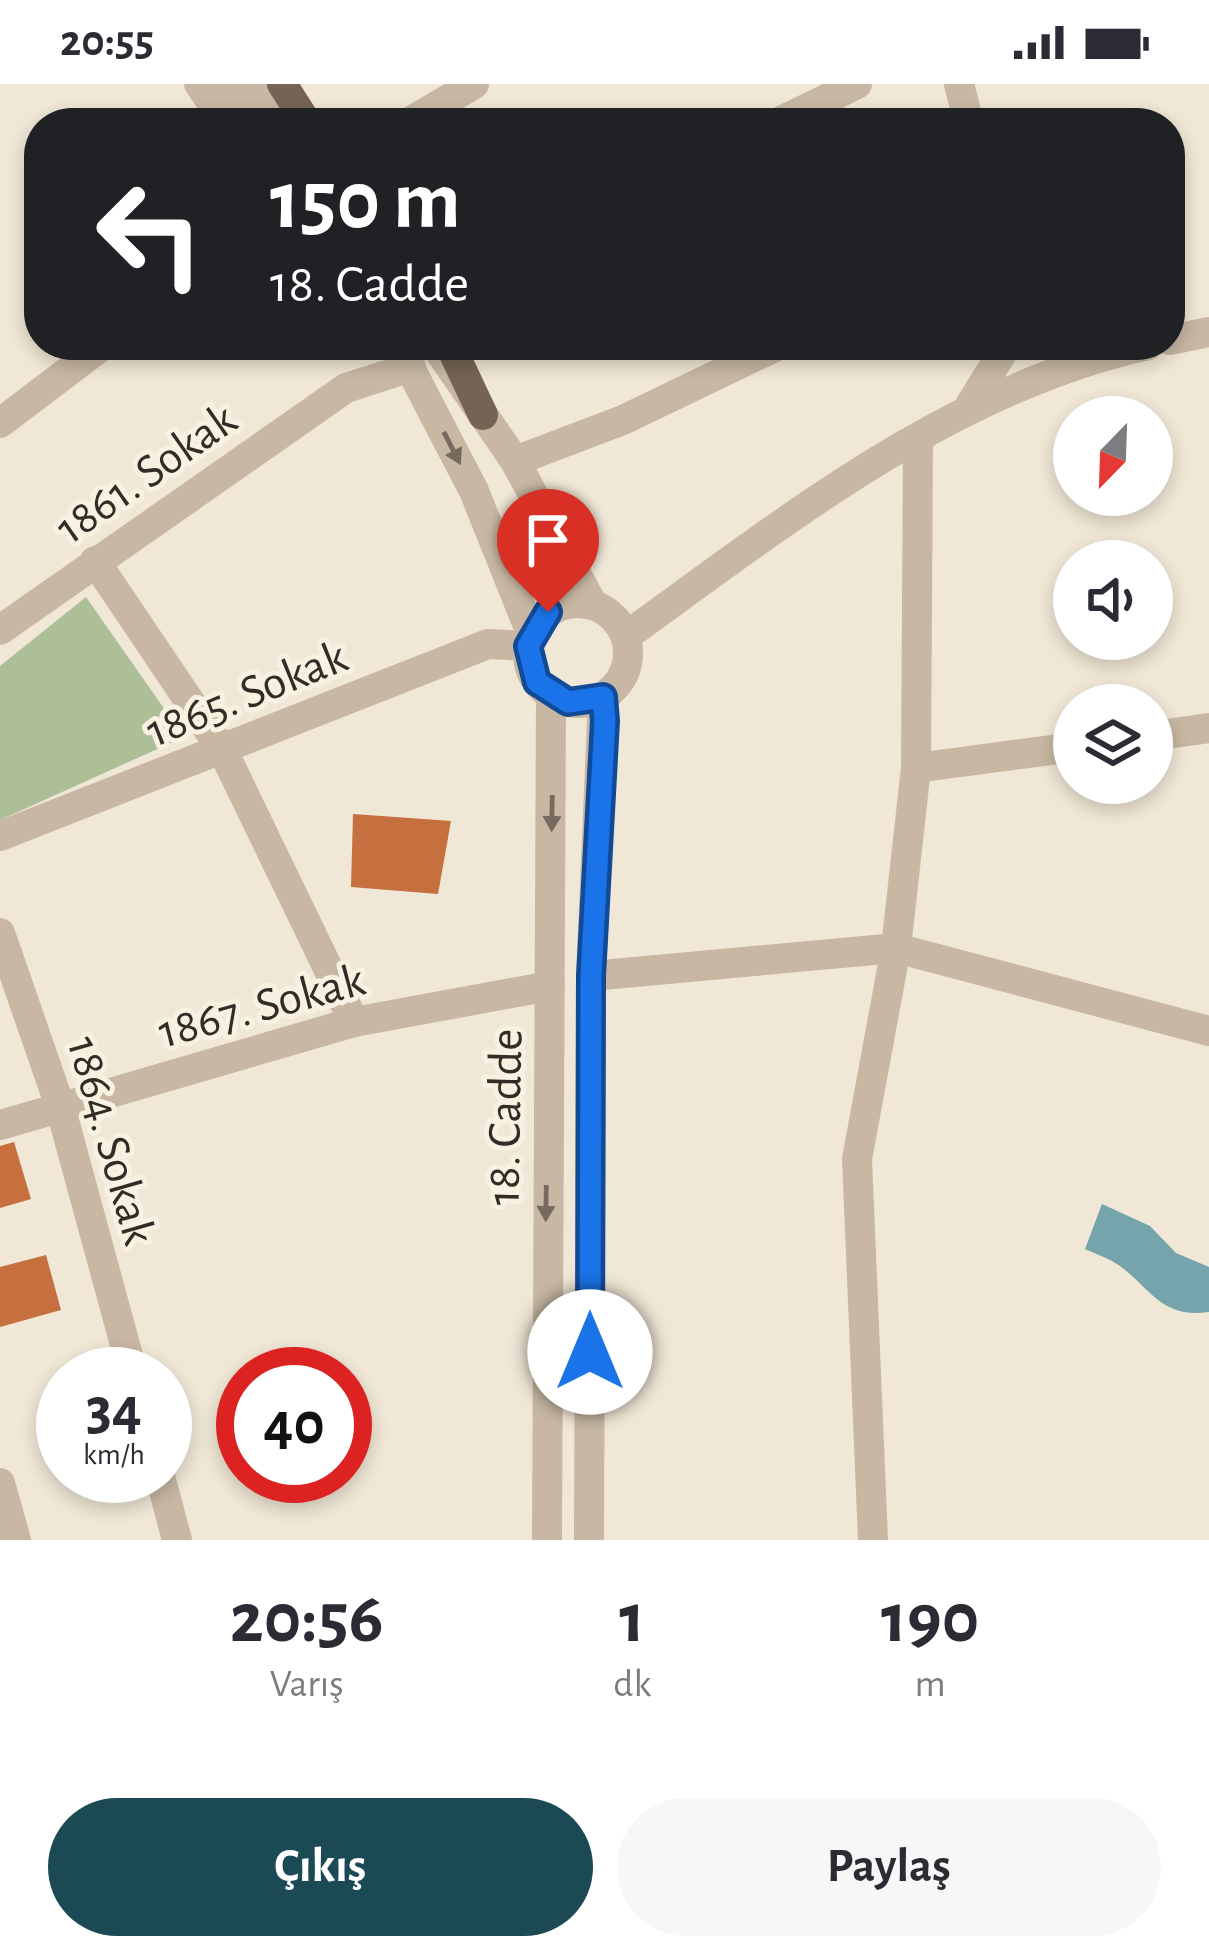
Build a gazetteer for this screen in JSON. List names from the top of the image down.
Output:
{
  "streets": {
    "street": [
      "1861. Sokak",
      "1865. Sokak",
      "1867. Sokak",
      "18. Cadde",
      "1864. Sokak"
    ]
  },
  "crossings": [
    ["1865. Sokak", "18. Cadde"],
    ["1867. Sokak", "18. Cadde"],
    ["1867. Sokak", "1864. Sokak"]
  ],
  "north": "bottom left",
  "page": {
    "status": "20:55",
    "turn": ["150 m", "18. Cadde"],
    "speed": "34 km/h",
    "limit": "40",
    "eta": [
      "20:56",
      "Varış",
      "1",
      "dk",
      "190",
      "m"
    ],
    "buttons": ["Çıkış", "Paylaş"]
  }
}
